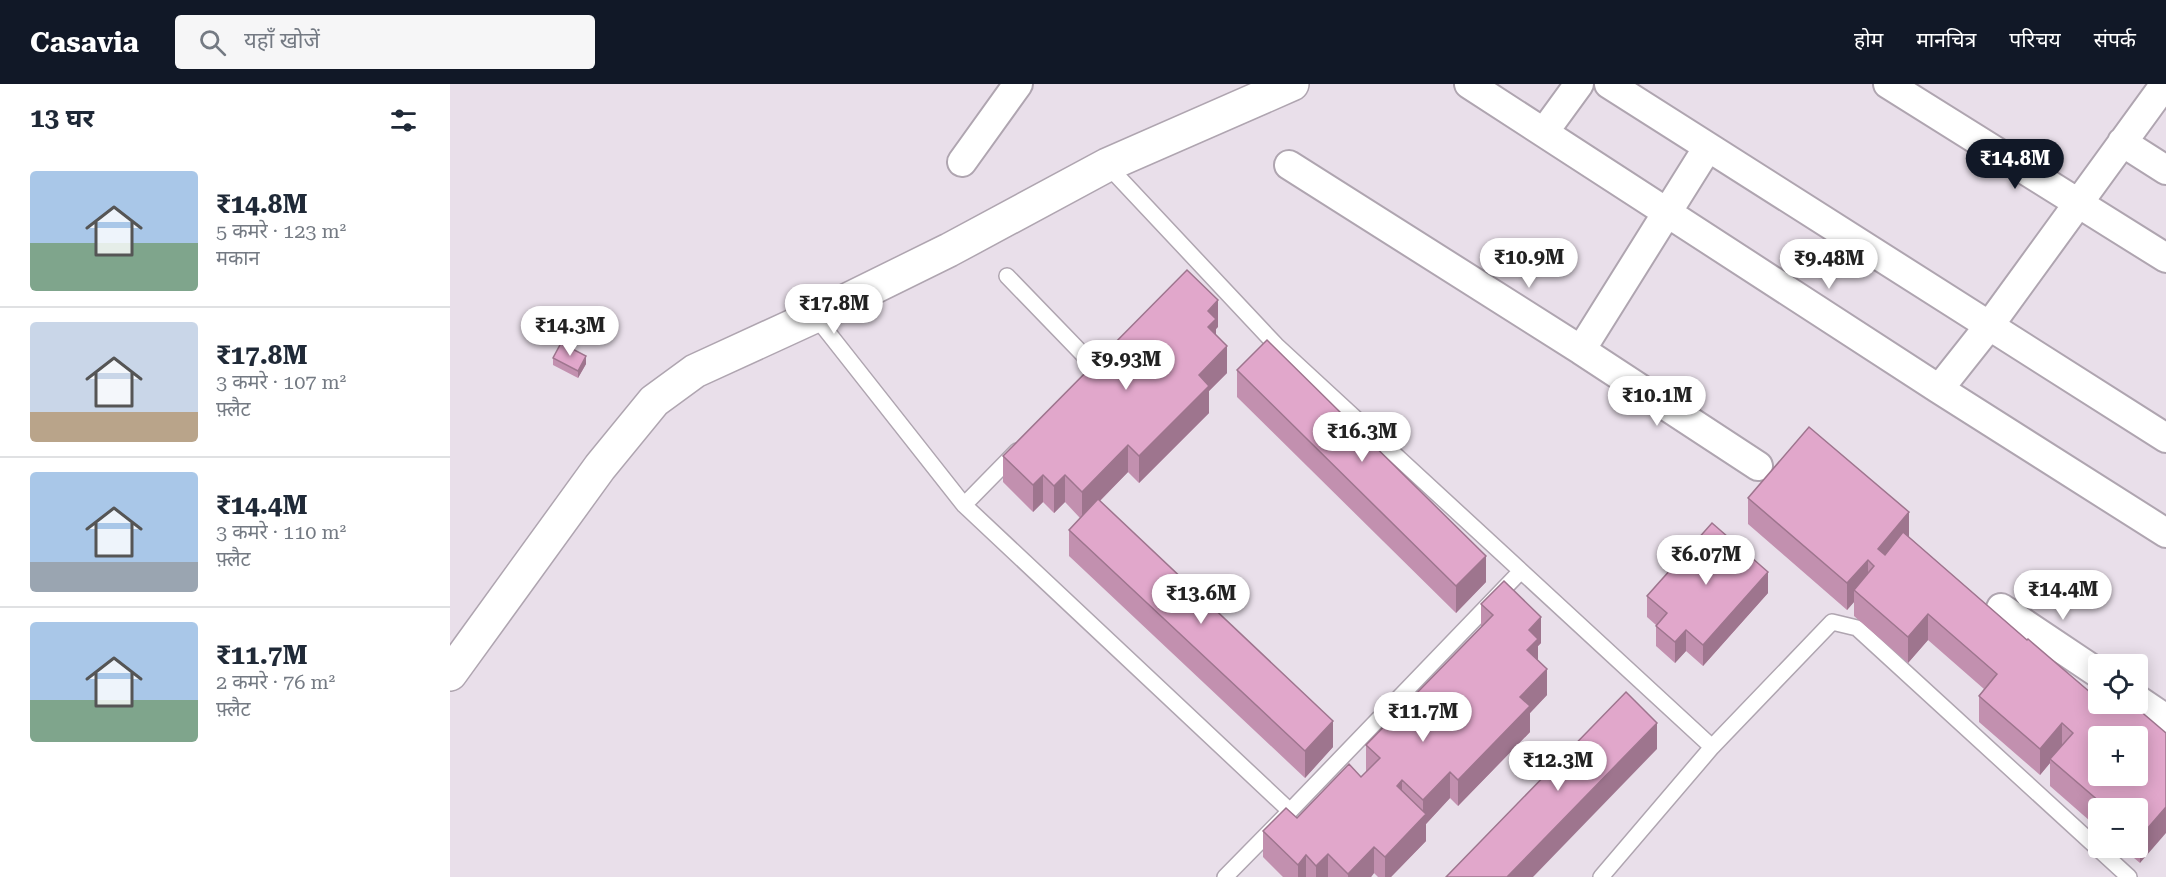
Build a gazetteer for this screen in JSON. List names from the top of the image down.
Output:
{
  "page": {
    "header": "Casavia",
    "search": "यहाँ खोजें",
    "nav": [
      "होम",
      "मानचित्र",
      "परिचय",
      "संपर्क"
    ],
    "heading": "13 घर",
    "price": [
      "₹14.8M",
      "₹10.9M",
      "₹9.48M",
      "₹17.8M",
      "₹14.3M",
      "₹9.93M",
      "₹10.1M",
      "₹16.3M",
      "₹6.07M",
      "₹14.4M",
      "₹13.6M",
      "₹11.7M",
      "₹12.3M"
    ],
    "list": [
      {
        "name": "₹14.8M",
        "note": "5 कमरे · 123 m² · मकान"
      },
      {
        "name": "₹17.8M",
        "note": "3 कमरे · 107 m² · फ़्लैट"
      },
      {
        "name": "₹14.4M",
        "note": "3 कमरे · 110 m² · फ़्लैट"
      },
      {
        "name": "₹11.7M",
        "note": "2 कमरे · 76 m² · फ़्लैट"
      }
    ],
    "map_buttons": ["+", "−"]
  }
}
